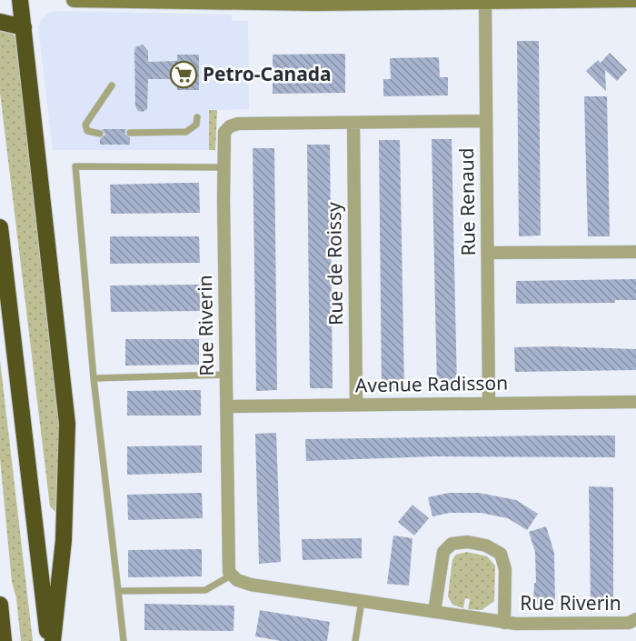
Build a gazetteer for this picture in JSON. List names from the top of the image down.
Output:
{
  "streets": {
    "street": [
      "Rue Renaud",
      "Rue de Roissy",
      "Rue Riverin",
      "Avenue Radisson"
    ]
  },
  "crossings": [
    ["Rue Renaud", "Rue Riverin"],
    ["Rue Renaud", "Avenue Radisson"],
    ["Rue de Roissy", "Rue Riverin"],
    ["Rue de Roissy", "Avenue Radisson"],
    ["Rue Riverin", "Avenue Radisson"]
  ],
  "places": {
    "supermarket": ["Petro-Canada"]
  }
}
